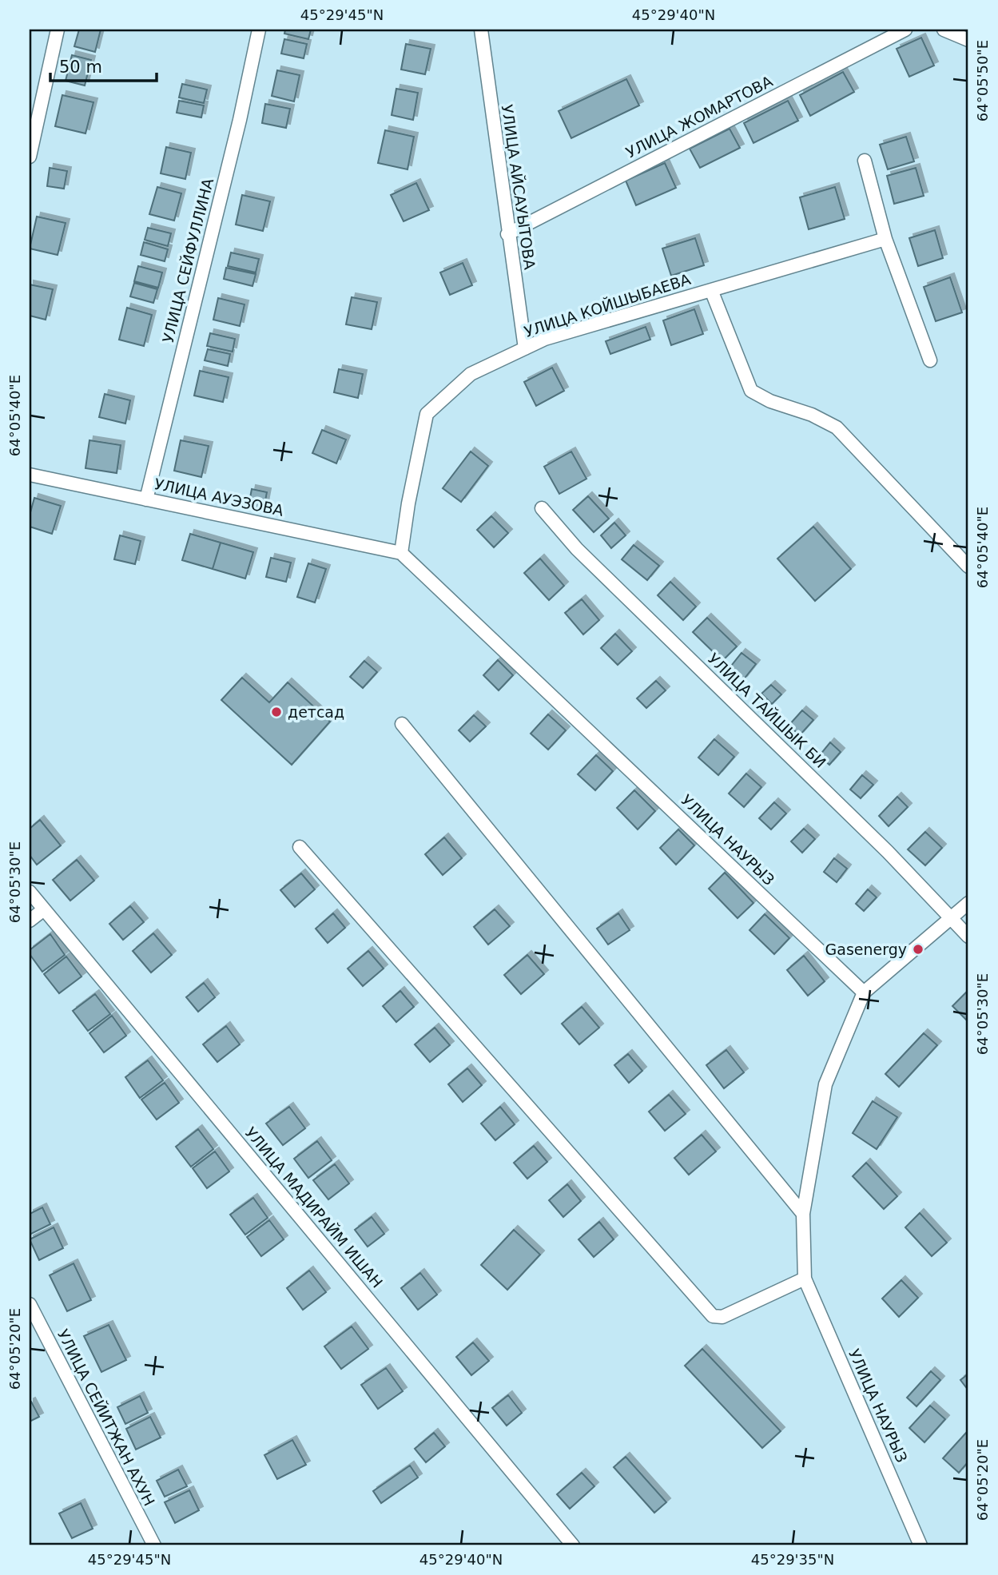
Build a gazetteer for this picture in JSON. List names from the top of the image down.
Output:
{
  "streets": {
    "street": [
      "УЛИЦА ЖОМАРТОВА",
      "УЛИЦА АЙСАУЫТОВА",
      "УЛИЦА СЕЙФУЛЛИНА",
      "УЛИЦА КОЙШЫБАЕВА",
      "УЛИЦА АУЭЗОВА",
      "УЛИЦА ТАЙШЫК БИ",
      "УЛИЦА НАУРЫЗ",
      "УЛИЦА МАДИРАЙМ ИШАН",
      "УЛИЦА СЕЙИТЖАН АХУН"
    ]
  },
  "crossings": [
    ["УЛИЦА ЖОМАРТОВА", "УЛИЦА АЙСАУЫТОВА"],
    ["УЛИЦА АЙСАУЫТОВА", "УЛИЦА КОЙШЫБАЕВА"],
    ["УЛИЦА СЕЙФУЛЛИНА", "УЛИЦА АУЭЗОВА"],
    ["УЛИЦА КОЙШЫБАЕВА", "УЛИЦА АУЭЗОВА"],
    ["УЛИЦА КОЙШЫБАЕВА", "УЛИЦА НАУРЫЗ"],
    ["УЛИЦА АУЭЗОВА", "УЛИЦА НАУРЫЗ"]
  ],
  "places": ["детсад", "Gasenergy"],
  "scale_bar": "50 m",
  "coordinates": [
    "45°29'45\"N",
    "45°29'40\"N",
    "64°05'50\"E",
    "64°05'40\"E",
    "64°05'30\"E",
    "64°05'20\"E",
    "45°29'35\"N"
  ]
}
